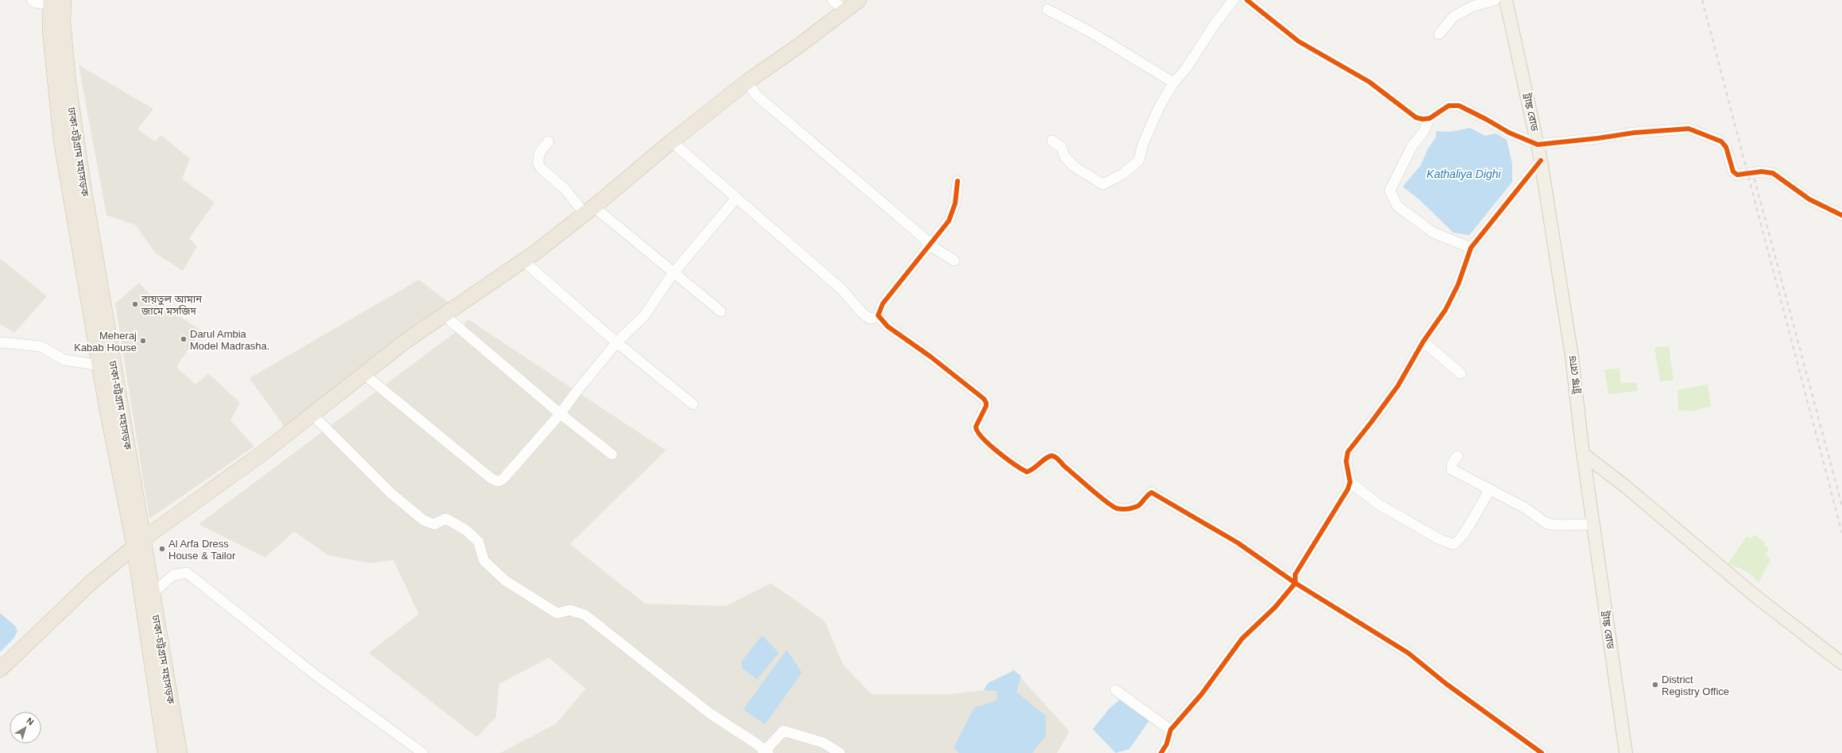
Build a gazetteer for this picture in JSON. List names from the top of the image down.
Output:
{
  "streets": {
    "highway": ["ঢাকা-চট্টগ্রাম মহাসড়ক"],
    "main road": ["ট্রাঙ্ক রোড"]
  },
  "water": ["Kathaliya Dighi"],
  "places": [
    "বায়তুল আমান জামে মসজিদ",
    "Darul Ambia Model Madrasha.",
    "Meheraj Kabab House",
    "Al Arfa Dress House & Tailor",
    "District Registry Office"
  ],
  "north": "top right"
}
